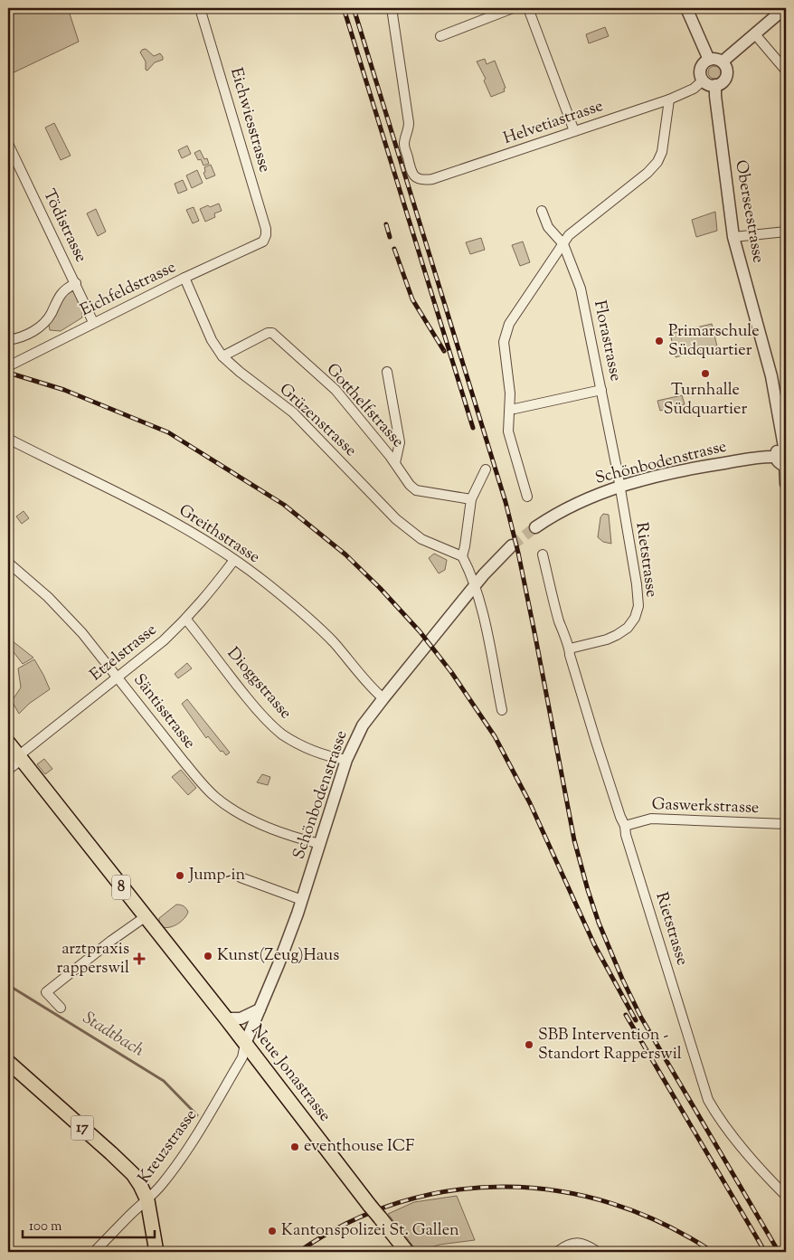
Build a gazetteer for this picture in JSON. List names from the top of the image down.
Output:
{
  "streets": {
    "main road": ["8", "Neue Jonastrasse", "17"],
    "street": [
      "Eichwiesstrasse",
      "Helvetiastrasse",
      "Oberseestrasse",
      "Tödistrasse",
      "Eichfeldstrasse",
      "Florastrasse",
      "Gotthelfstrasse",
      "Grüzenstrasse",
      "Schönbodenstrasse",
      "Greithstrasse",
      "Rietstrasse",
      "Etzelstrasse",
      "Dioggstrasse",
      "Säntisstrasse",
      "Gaswerkstrasse",
      "Kreuzstrasse"
    ]
  },
  "crossings": [
    ["Eichwiesstrasse", "Eichfeldstrasse"],
    ["Helvetiastrasse", "Oberseestrasse"],
    ["Tödistrasse", "Eichfeldstrasse"],
    ["Eichfeldstrasse", "Grüzenstrasse"],
    ["Florastrasse", "Schönbodenstrasse"],
    ["Florastrasse", "Rietstrasse"],
    ["Gotthelfstrasse", "Grüzenstrasse"],
    ["Schönbodenstrasse", "Greithstrasse"],
    ["Schönbodenstrasse", "Rietstrasse"],
    ["Schönbodenstrasse", "Dioggstrasse"],
    ["Schönbodenstrasse", "Säntisstrasse"],
    ["Schönbodenstrasse", "Neue Jonastrasse"],
    ["Schönbodenstrasse", "Kreuzstrasse"],
    ["Greithstrasse", "Etzelstrasse"],
    ["Rietstrasse", "Gaswerkstrasse"],
    ["Etzelstrasse", "Dioggstrasse"],
    ["Etzelstrasse", "Säntisstrasse"],
    ["Etzelstrasse", "Neue Jonastrasse"],
    ["Neue Jonastrasse", "Kreuzstrasse"],
    ["17", "Kreuzstrasse"]
  ],
  "water": ["Stadtbach"],
  "places": {
    "other": [
      "Primarschule Südquartier",
      "Turnhalle Südquartier",
      "Jump-in",
      "Kunst(Zeug)Haus",
      "SBB Intervention - Standort Rapperswil",
      "eventhouse ICF",
      "Kantonspolizei St. Gallen"
    ],
    "health": ["arztpraxis rapperswil"]
  },
  "scale_bar": "100 m"
}
